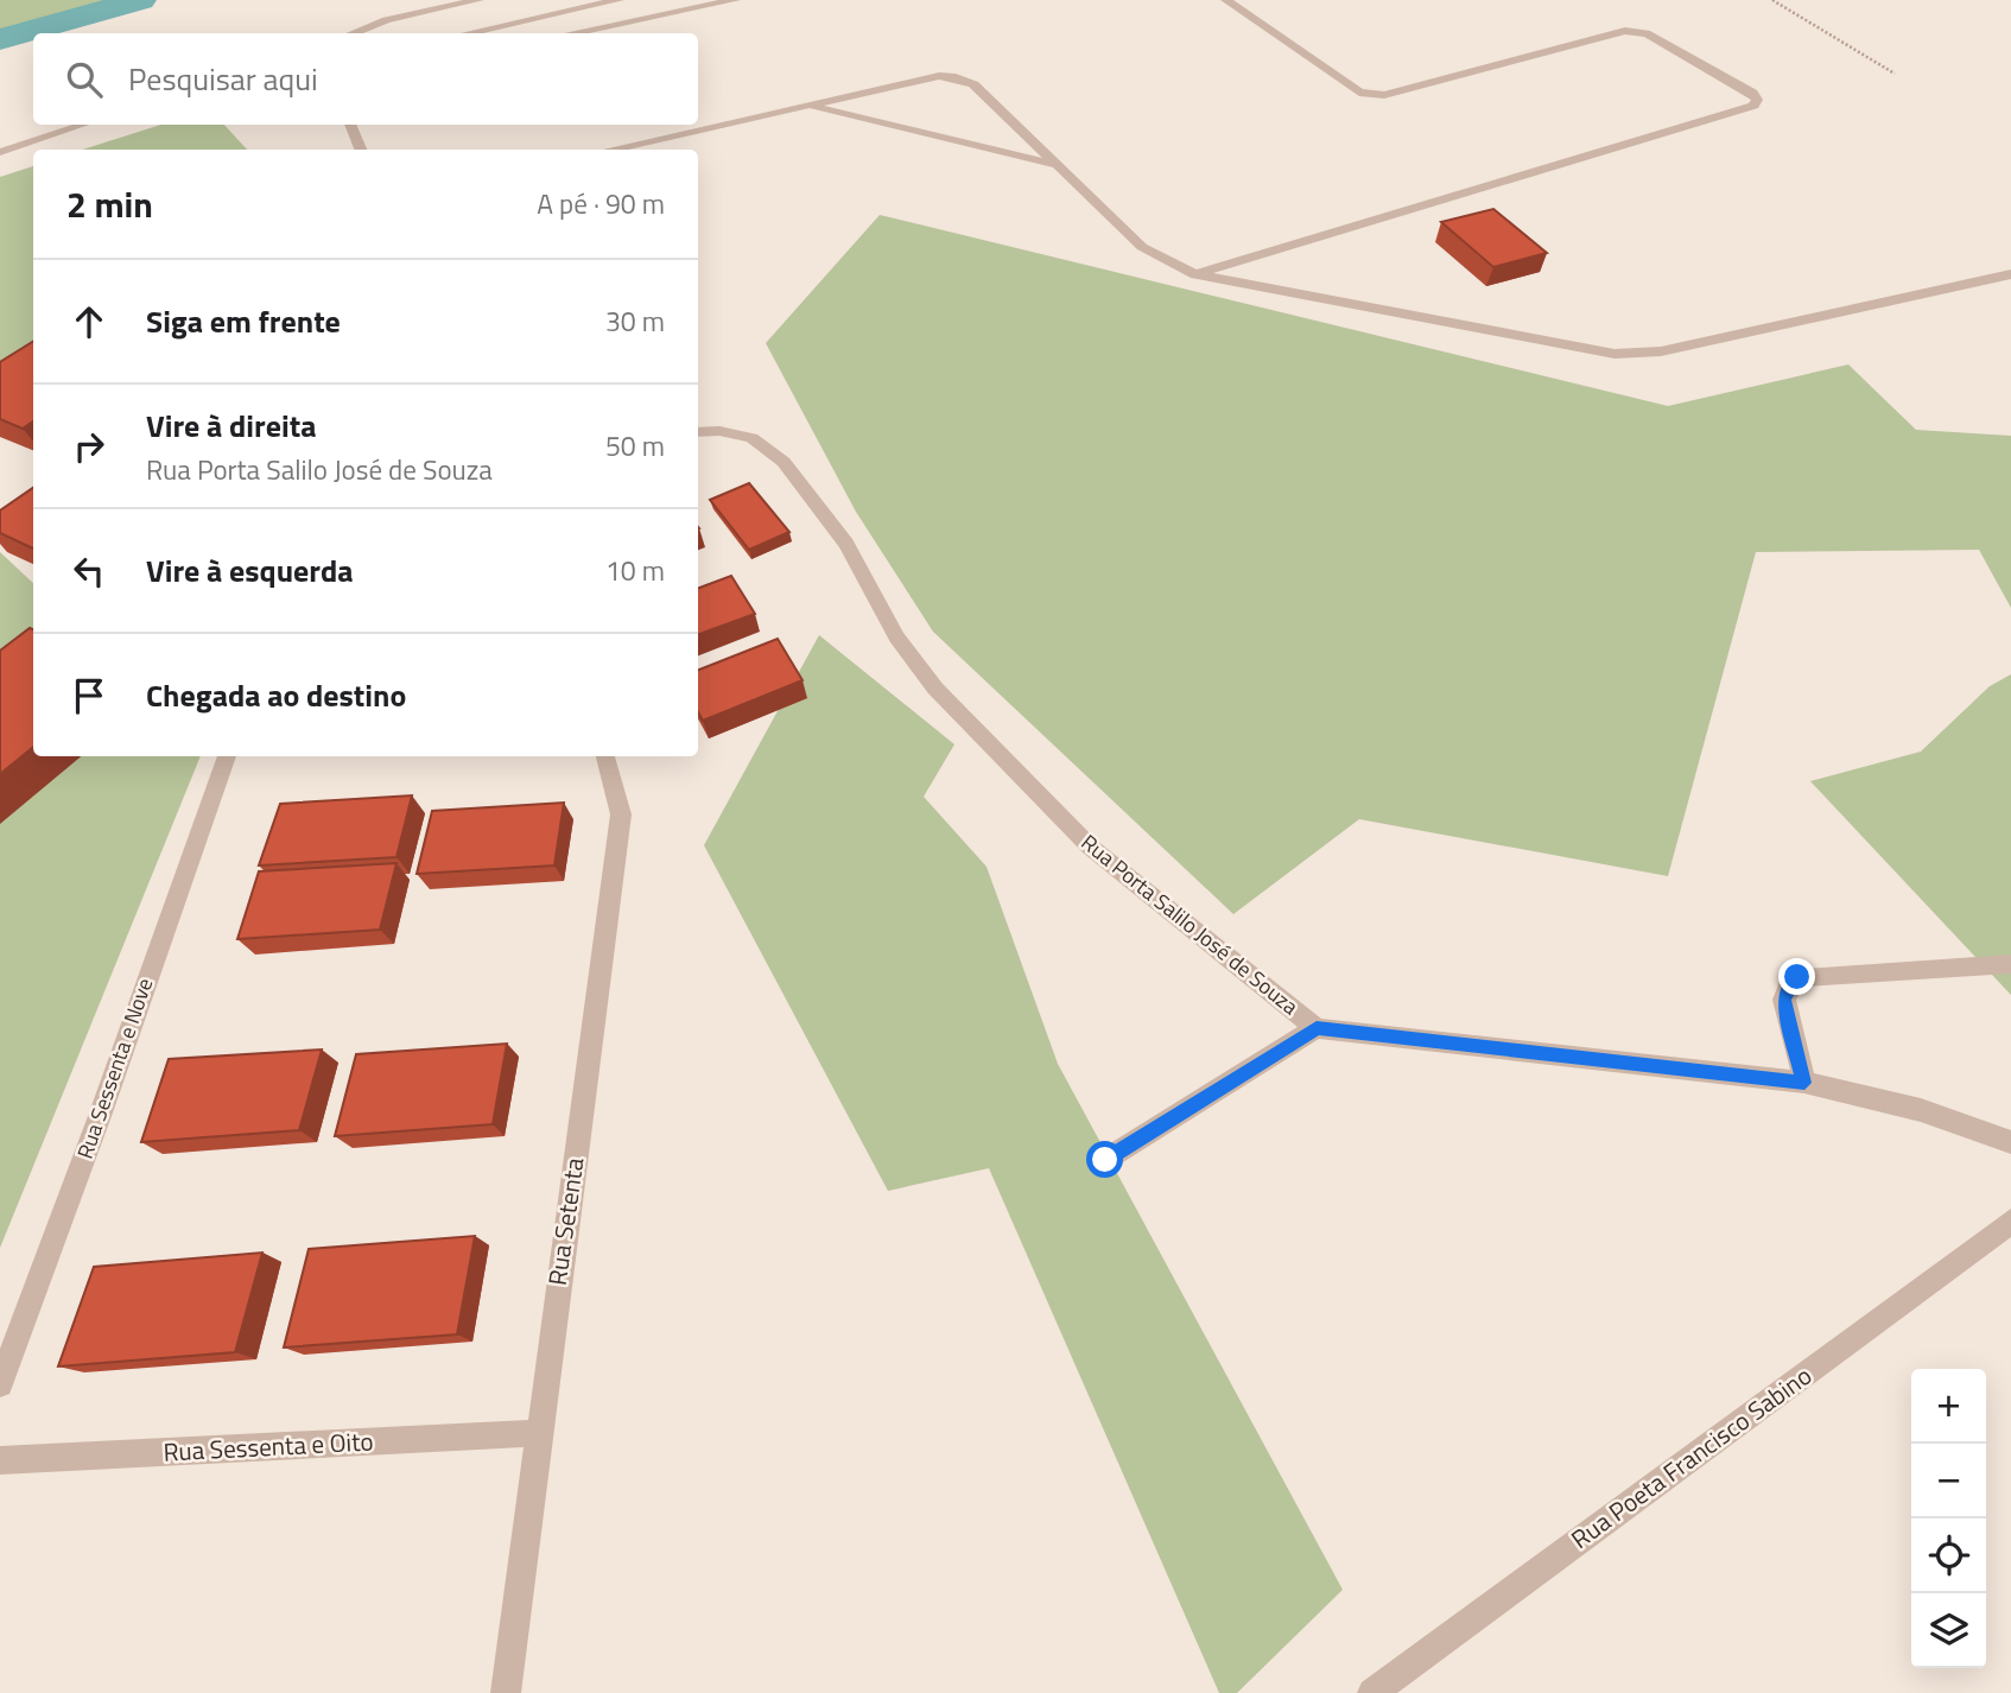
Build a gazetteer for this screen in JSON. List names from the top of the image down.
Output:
{
  "streets": {
    "street": [
      "Rua Porta Salilo José de Souza",
      "Rua Sessenta e Nove",
      "Rua Setenta",
      "Rua Sessenta e Oito",
      "Rua Poeta Francisco Sabino"
    ]
  },
  "crossings": [
    ["Rua Setenta", "Rua Sessenta e Oito"]
  ],
  "page": {
    "search": "Pesquisar aqui",
    "heading": ["2 min", "A pé · 90 m"],
    "list": [
      ["Siga em frente", "30 m"],
      ["Vire à direita", "Rua Porta Salilo José de Souza", "50 m"],
      ["Vire à esquerda", "10 m"],
      "Chegada ao destino"
    ],
    "map_buttons": ["+", "−"]
  }
}
